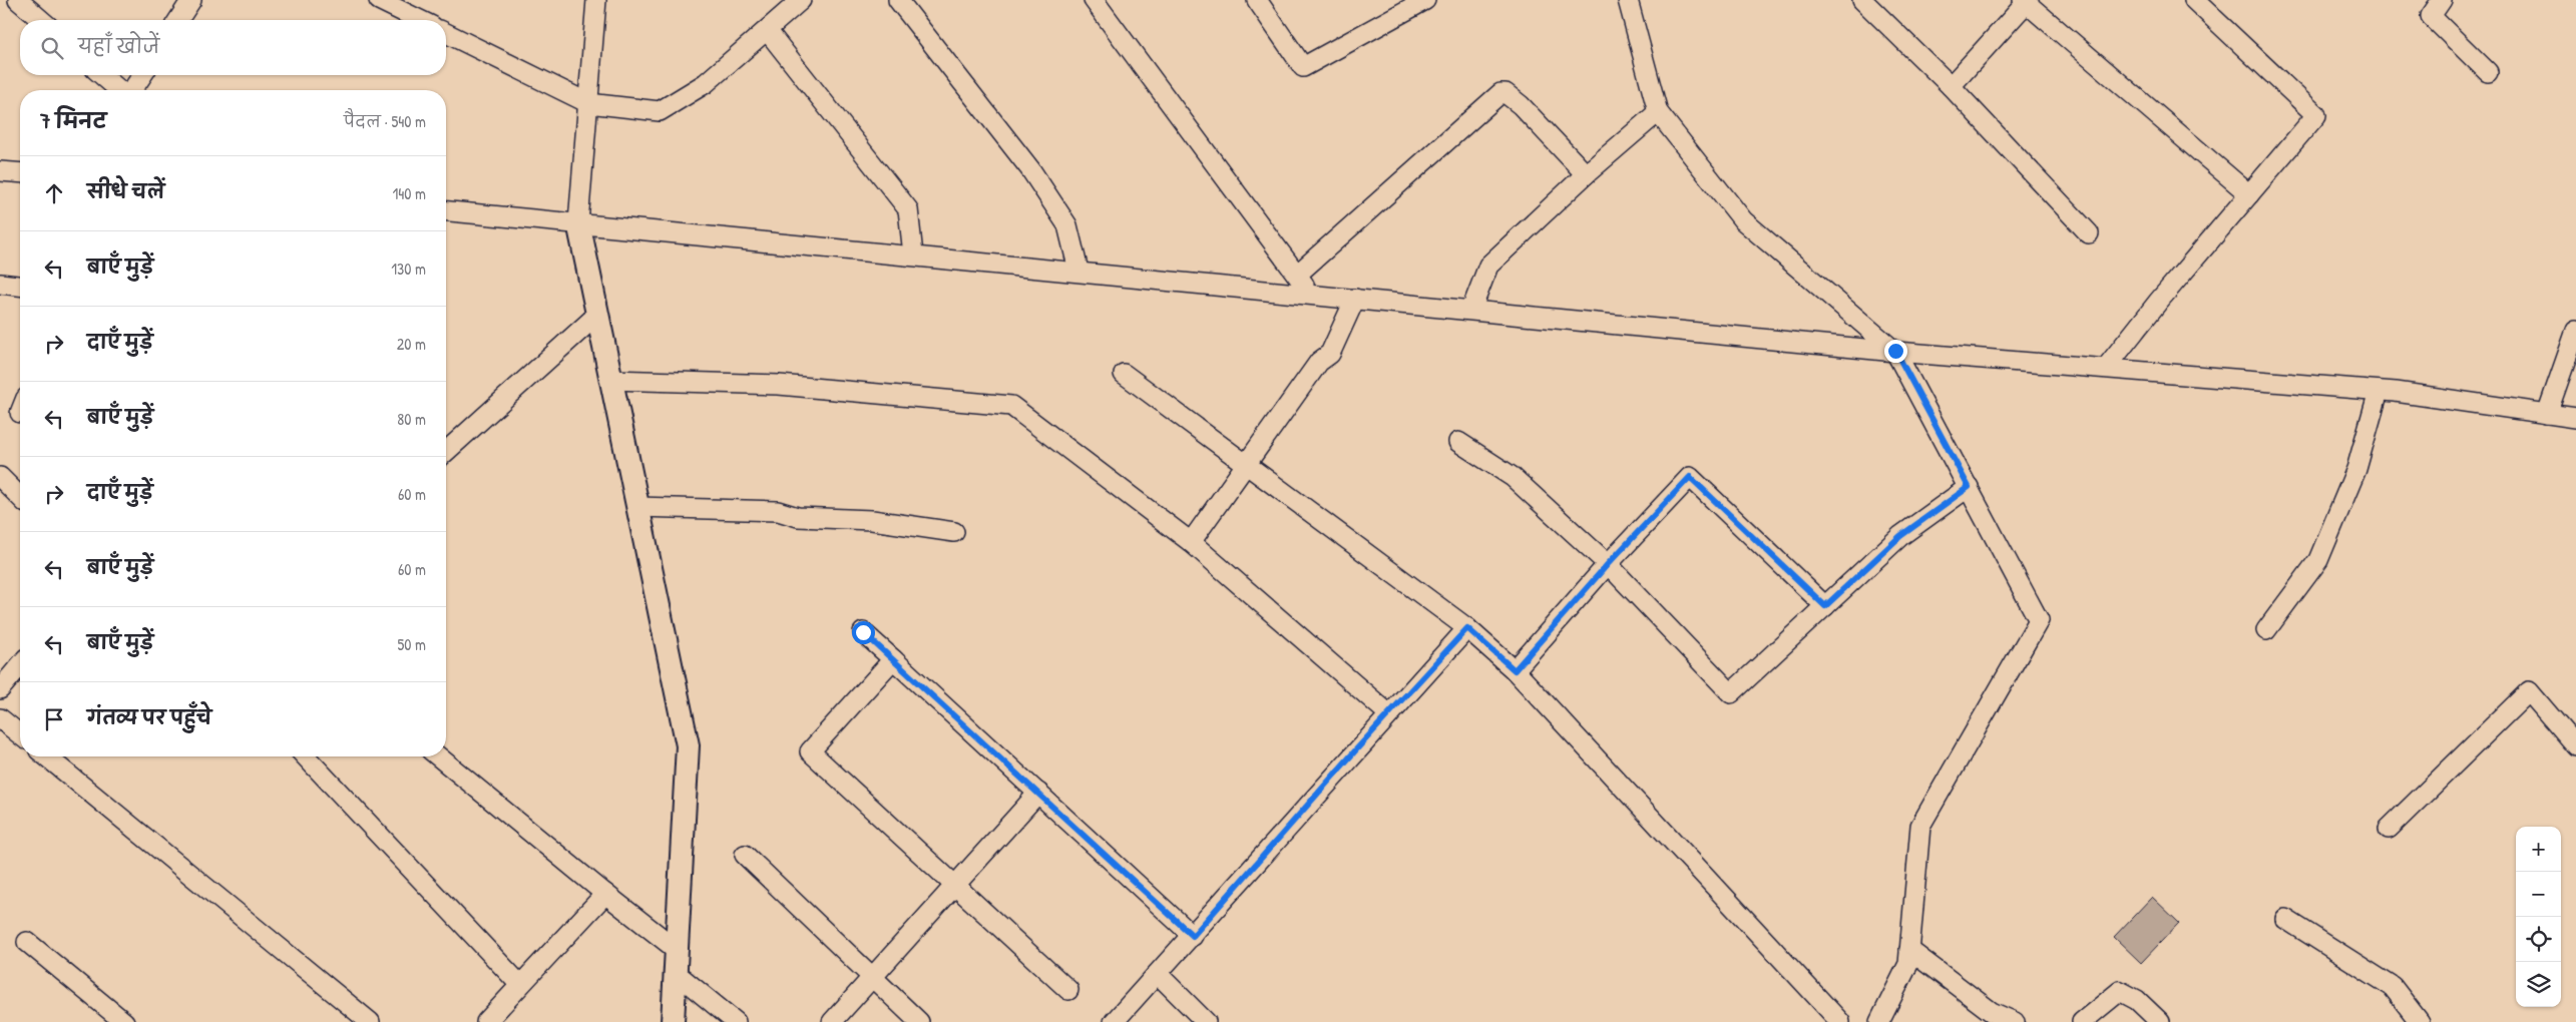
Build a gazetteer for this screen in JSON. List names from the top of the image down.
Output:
{
  "page": {
    "search": "यहाँ खोजें",
    "heading": ["7 मिनट", "पैदल · 540 m"],
    "list": [
      ["सीधे चलें", "140 m"],
      ["बाएँ मुड़ें", "130 m"],
      ["दाएँ मुड़ें", "20 m"],
      ["बाएँ मुड़ें", "80 m"],
      ["दाएँ मुड़ें", "60 m"],
      ["बाएँ मुड़ें", "60 m"],
      ["बाएँ मुड़ें", "50 m"],
      "गंतव्य पर पहुँचे"
    ],
    "map_buttons": ["+", "−"]
  }
}
